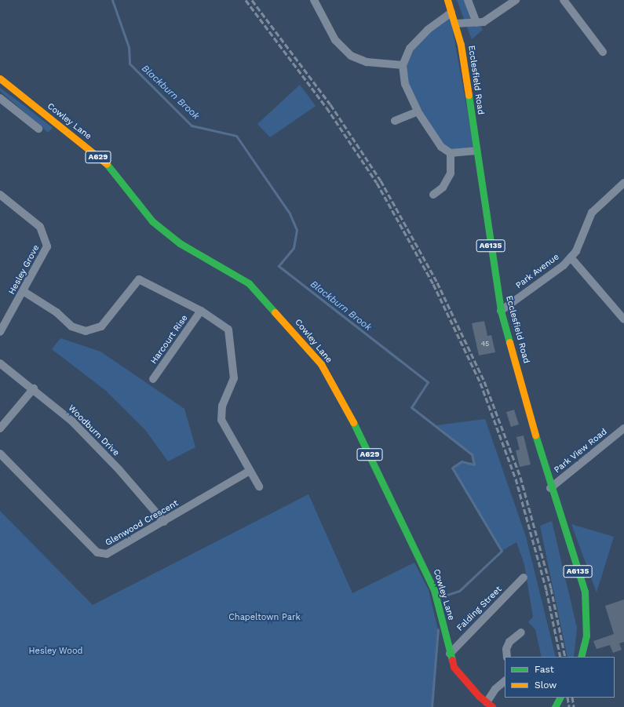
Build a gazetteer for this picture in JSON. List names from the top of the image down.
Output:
{
  "streets": {
    "main road": [
      "Ecclesfield Road",
      "Cowley Lane",
      "A629",
      "A6135"
    ],
    "street": [
      "Hesley Grove",
      "Park Avenue",
      "Harcourt Rise",
      "Woodburn Drive",
      "Park View Road",
      "Glenwood Crescent",
      "Falding Street"
    ]
  },
  "crossings": [
    ["Ecclesfield Road", "Park Avenue"],
    ["Ecclesfield Road", "Park View Road"],
    ["Cowley Lane", "Falding Street"],
    ["Woodburn Drive", "Glenwood Crescent"]
  ],
  "water": ["Blackburn Brook"],
  "parks": ["Chapeltown Park", "Hesley Wood"],
  "house_numbers": ["45"],
  "legend": ["Fast", "Slow"]
}
